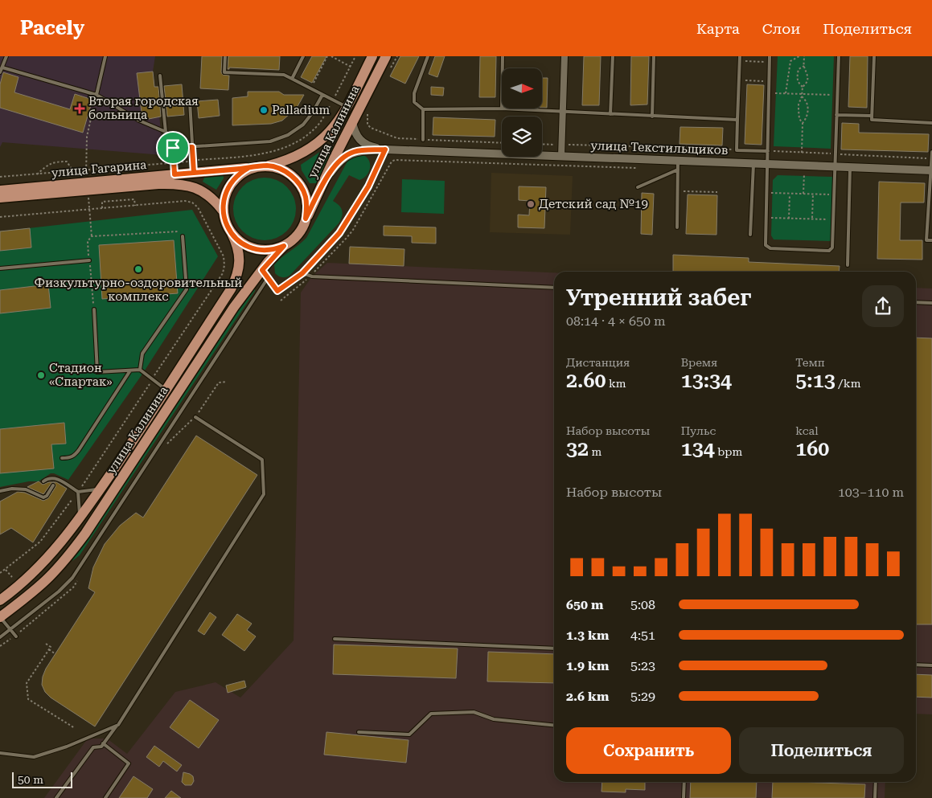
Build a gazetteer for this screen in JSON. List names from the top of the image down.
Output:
{
  "streets": {
    "main road": ["улица Калинина", "улица Гагарина"],
    "street": ["улица Текстильщиков"]
  },
  "crossings": [
    ["улица Калинина", "улица Текстильщиков"],
    ["улица Калинина", "улица Гагарина"]
  ],
  "places": {
    "health": ["Вторая городская больница"],
    "other": [
      "Palladium",
      "Детский сад №19",
      "Физкультурно-оздоровительный комплекс",
      "Стадион «Спартак»"
    ]
  },
  "scale_bar": "50 m",
  "north": "right",
  "page": {
    "header": "Pacely",
    "nav": ["Карта", "Слои", "Поделиться"],
    "heading": ["Утренний забег", "08:14 · 4 × 650 m"],
    "stats": [
      ["Дистанция", "2.60 km"],
      ["Время", "13:34"],
      ["Темп", "5:13 /km"],
      ["Набор высоты", "32 m"],
      ["Пульс", "134 bpm"],
      ["kcal", "160"]
    ],
    "chart": ["Набор высоты", "103–110 m"],
    "list": [
      {
        "name": "650 m",
        "note": "5:08"
      },
      {
        "name": "1.3 km",
        "note": "4:51"
      },
      {
        "name": "1.9 km",
        "note": "5:23"
      },
      {
        "name": "2.6 km",
        "note": "5:29"
      }
    ],
    "buttons": ["Сохранить", "Поделиться"],
    "scale": "50 m"
  }
}
